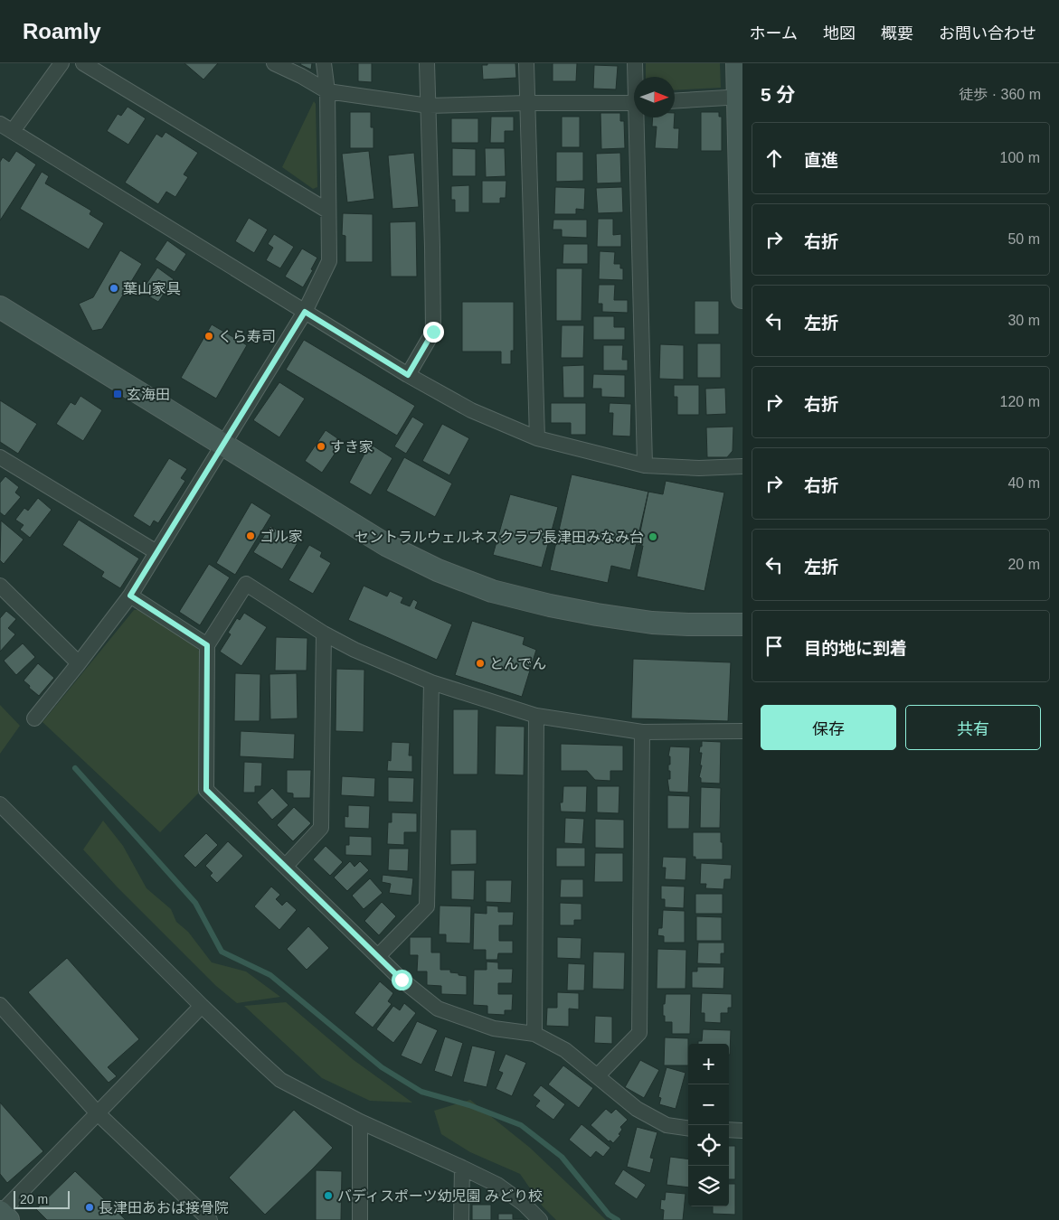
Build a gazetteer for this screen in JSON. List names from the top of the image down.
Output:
{
  "places": {
    "other": [
      "葉山家具",
      "くら寿司",
      "すき家",
      "ゴル家",
      "セントラルウェルネスクラブ長津田みなみ台",
      "とんでん",
      "バディスポーツ幼児園 みどり校",
      "長津田あおば接骨院"
    ],
    "transit": ["玄海田"]
  },
  "scale_bar": "20 m",
  "north": "right",
  "page": {
    "header": "Roamly",
    "nav": [
      "ホーム",
      "地図",
      "概要",
      "お問い合わせ"
    ],
    "heading": ["5 分", "徒歩 · 360 m"],
    "list": [
      ["直進", "100 m"],
      ["右折", "50 m"],
      ["左折", "30 m"],
      ["右折", "120 m"],
      ["右折", "40 m"],
      ["左折", "20 m"],
      "目的地に到着"
    ],
    "buttons": ["保存", "共有"],
    "map_buttons": ["+", "−"],
    "scale": "20 m"
  }
}
